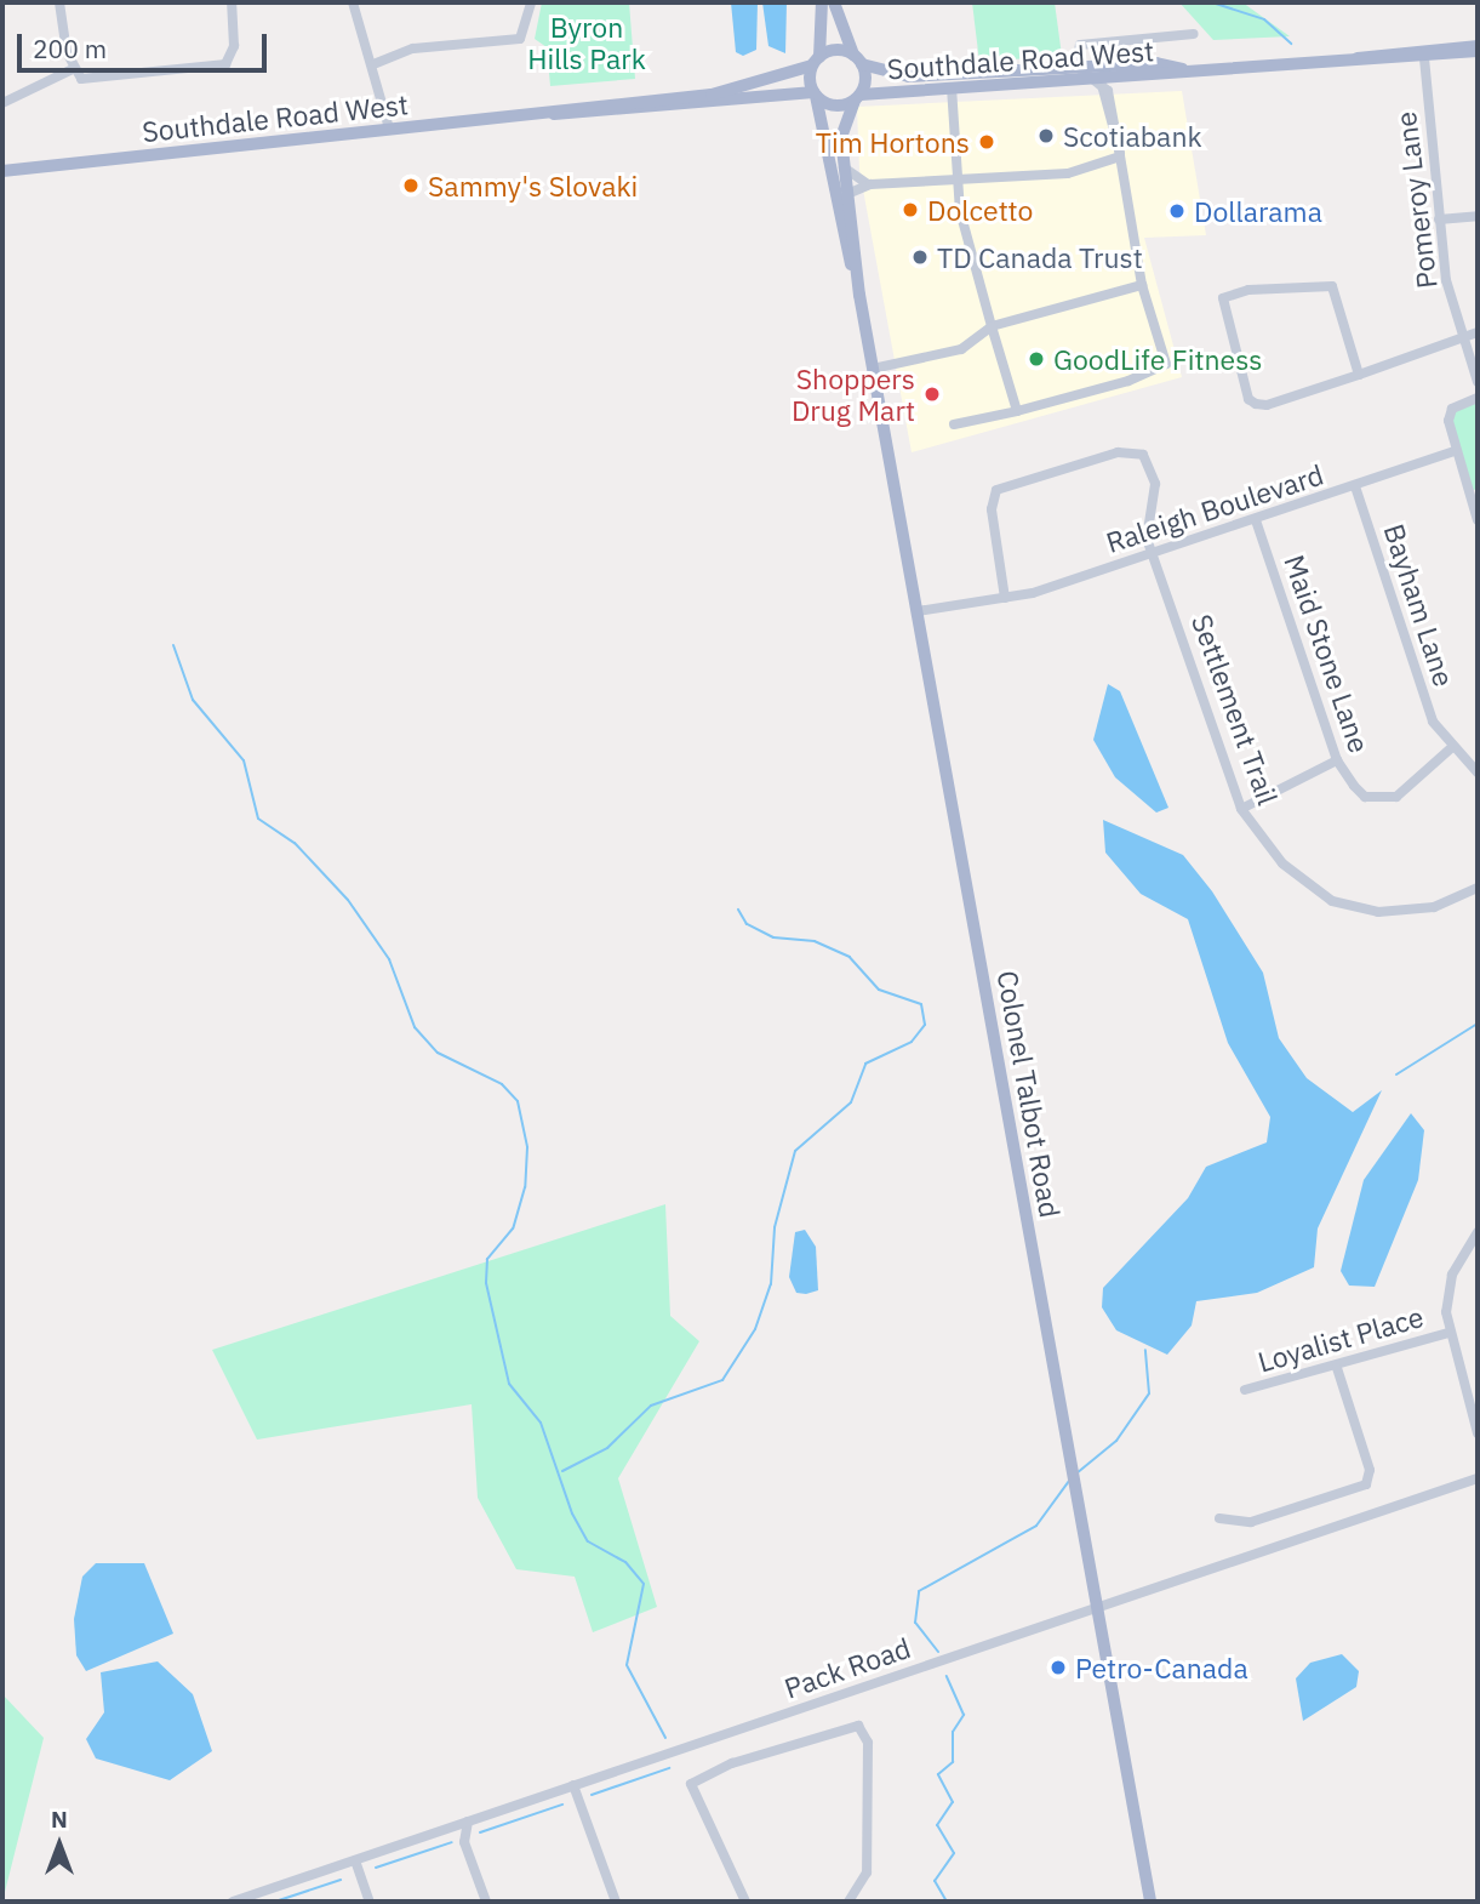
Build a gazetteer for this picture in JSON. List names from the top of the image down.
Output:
{
  "streets": {
    "main road": ["Southdale Road West", "Colonel Talbot Road"],
    "street": [
      "Pomeroy Lane",
      "Raleigh Boulevard",
      "Bayham Lane",
      "Maid Stone Lane",
      "Settlement Trail",
      "Loyalist Place",
      "Pack Road"
    ]
  },
  "crossings": [
    ["Southdale Road West", "Pomeroy Lane"],
    ["Southdale Road West", "Colonel Talbot Road"],
    ["Raleigh Boulevard", "Bayham Lane"],
    ["Raleigh Boulevard", "Maid Stone Lane"],
    ["Raleigh Boulevard", "Settlement Trail"],
    ["Raleigh Boulevard", "Colonel Talbot Road"],
    ["Bayham Lane", "Maid Stone Lane"],
    ["Colonel Talbot Road", "Pack Road"]
  ],
  "parks": ["Byron Hills Park"],
  "places": [
    "Scotiabank",
    "Tim Hortons",
    "Sammy's Slovaki",
    "Dolcetto",
    "Dollarama",
    "TD Canada Trust",
    "GoodLife Fitness",
    "Shoppers Drug Mart",
    "Petro-Canada"
  ],
  "scale_bar": "200 m",
  "north": "top"
}
